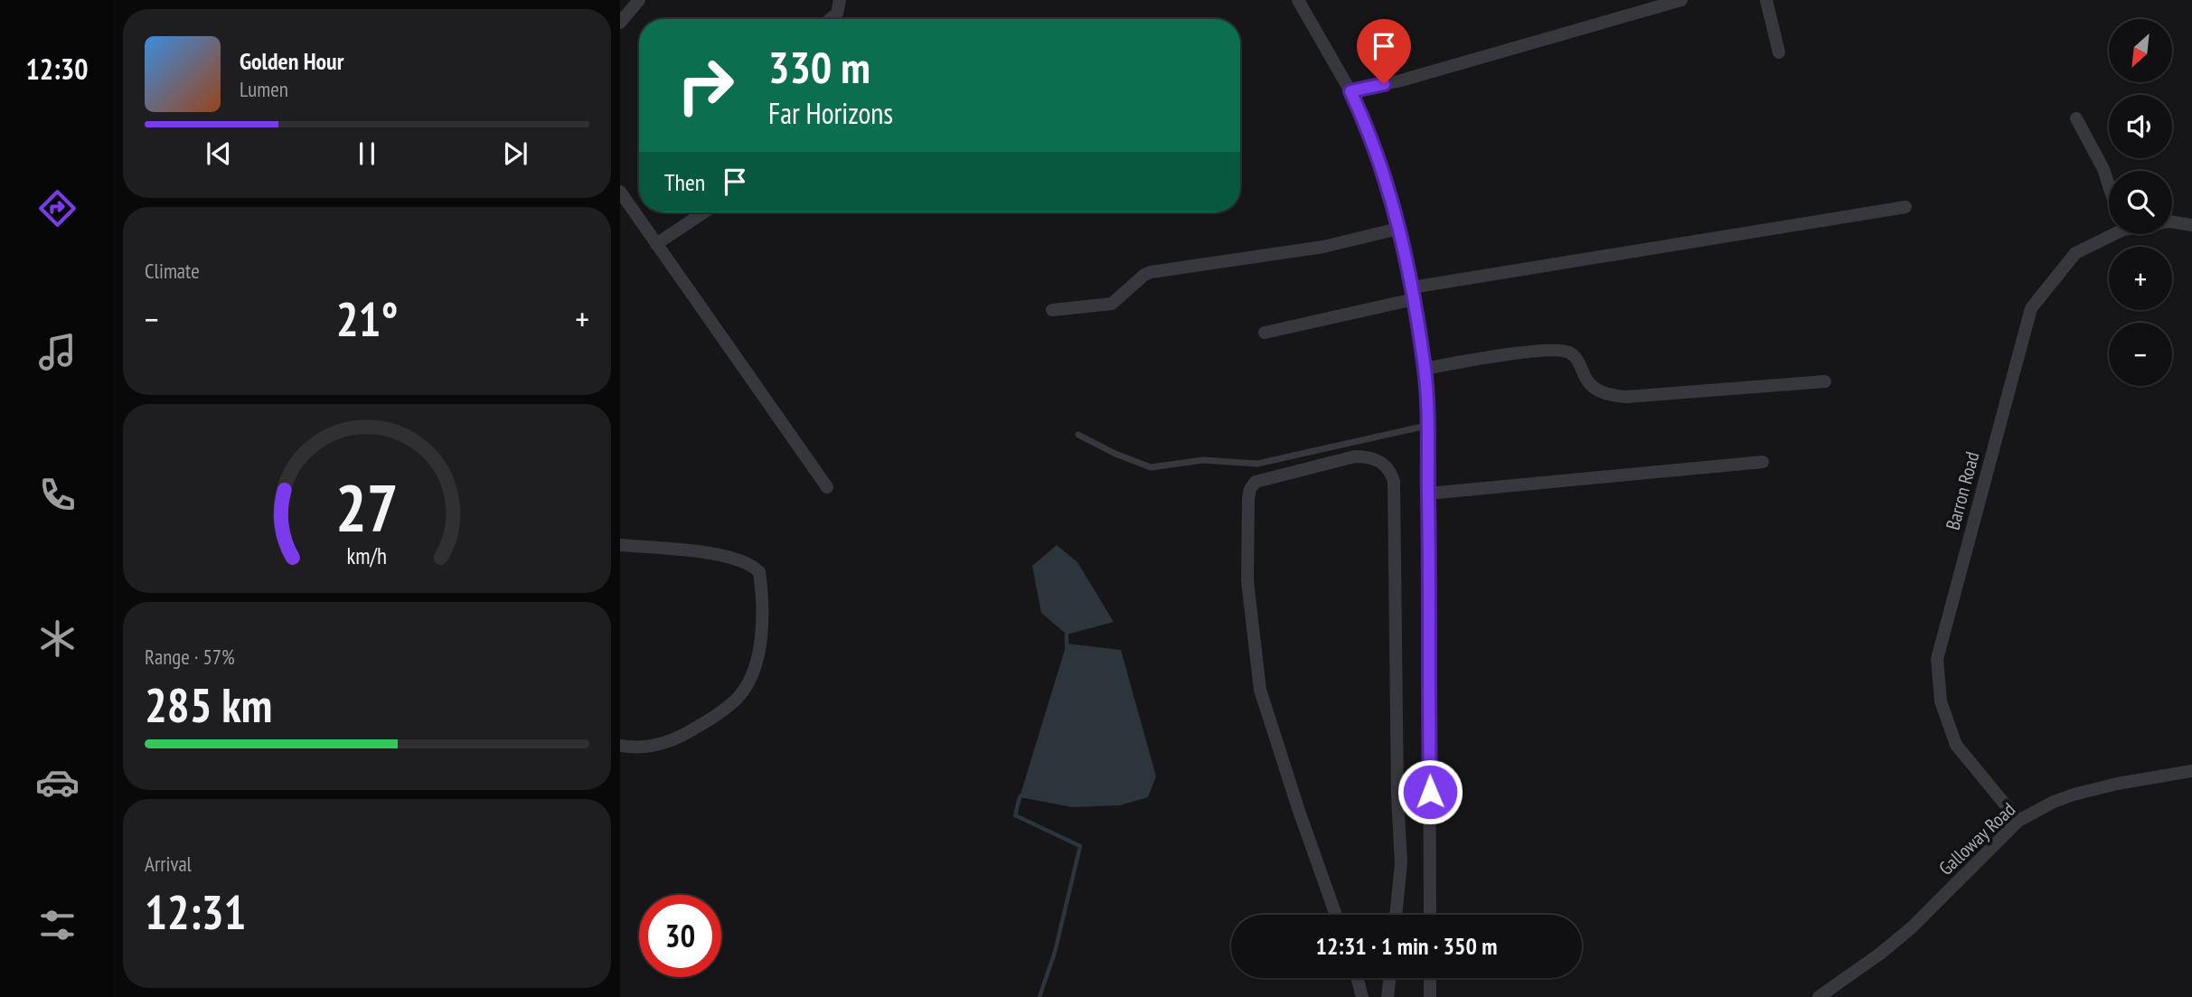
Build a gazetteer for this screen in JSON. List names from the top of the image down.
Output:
{
  "streets": {
    "street": ["Barron Road", "Galloway Road"]
  },
  "crossings": [
    ["Barron Road", "Galloway Road"]
  ],
  "north": "bottom left",
  "page": {
    "tabs": "12:30",
    "map_buttons": ["+", "−"],
    "turn": ["330 m", "Far Horizons"],
    "song": ["Golden Hour", "Lumen"],
    "then": "Then",
    "tile": [
      "Climate",
      ["Range · 57%", "285 km"],
      ["Arrival", "12:31"]
    ],
    "heat": ["−", "21°", "+"],
    "limit": "30",
    "trip": "12:31 · 1 min · 350 m",
    "gauge": ["27", "km/h"]
  }
}
